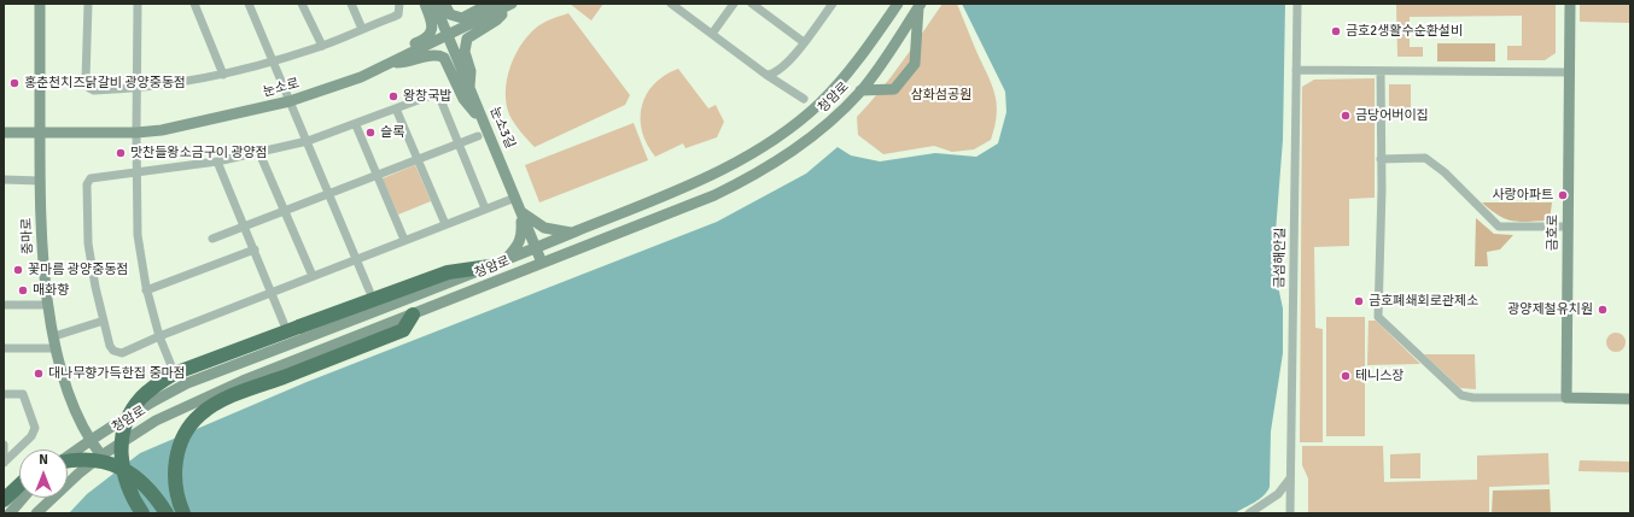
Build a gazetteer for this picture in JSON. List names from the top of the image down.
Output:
{
  "streets": {
    "street": [
      "눈소로",
      "청암로",
      "눈소3길",
      "금호로",
      "중마로",
      "금섬해안길"
    ]
  },
  "crossings": [
    ["눈소로", "눈소3길"],
    ["눈소로", "중마로"],
    ["청암로", "눈소3길"],
    ["청암로", "중마로"]
  ],
  "parks": ["삼화섬공원"],
  "places": [
    "금호2생활수순환설비",
    "홍춘천치즈닭갈비 광양중동점",
    "왕창국밥",
    "금당어버이집",
    "슬록",
    "맛찬들왕소금구이 광양점",
    "사랑아파트",
    "꽃마름 광양중동점",
    "매화향",
    "금호폐쇄회로관제소",
    "광양제철유치원",
    "대나무향가득한집 중마점",
    "테니스장"
  ],
  "north": "top"
}
